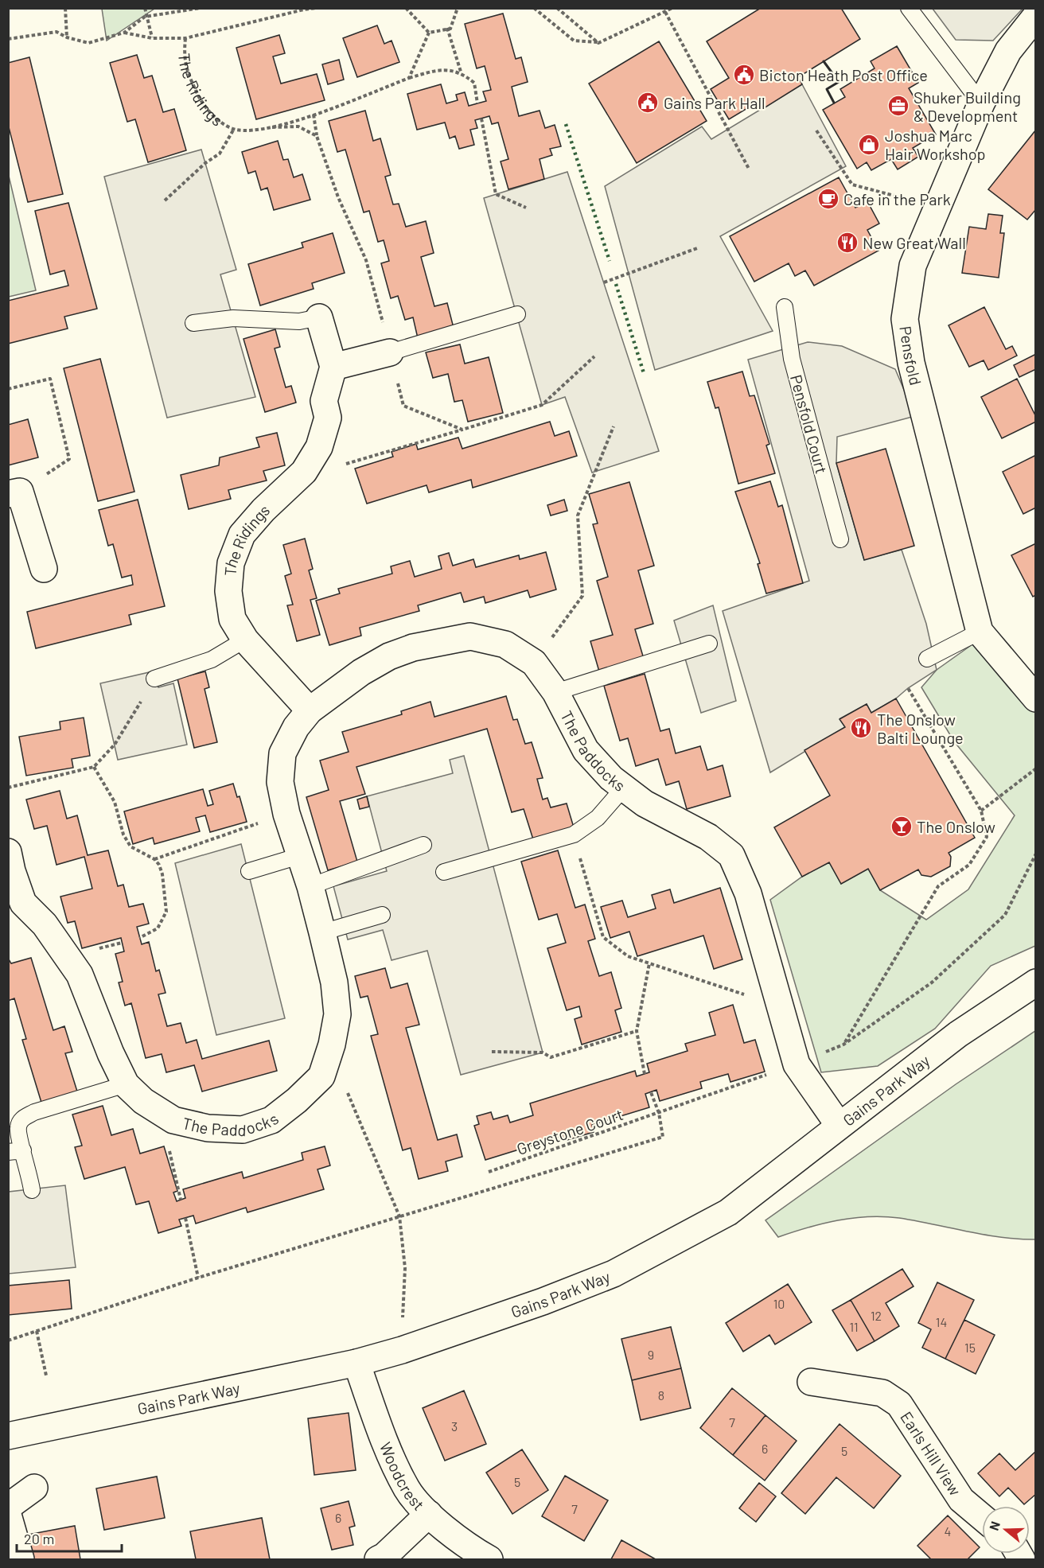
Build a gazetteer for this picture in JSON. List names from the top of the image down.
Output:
{
  "streets": {
    "street": [
      "The Ridings",
      "Pensfold",
      "The Paddocks",
      "Gains Park Way",
      "Earls Hill View",
      "Woodcrest"
    ],
    "lane": ["Pensfold Court"],
    "path": ["Greystone Court"]
  },
  "crossings": [
    ["The Ridings", "The Paddocks"],
    ["The Paddocks", "Gains Park Way"],
    ["The Paddocks", "Greystone Court"],
    ["Gains Park Way", "Woodcrest"]
  ],
  "places": {
    "public building": ["Bicton Heath Post Office", "Gains Park Hall"],
    "office": ["Shuker Building & Development"],
    "shop": ["Joshua Marc Hair Workshop"],
    "cafe": ["Cafe in the Park"],
    "restaurant": ["New Great Wall", "The Onslow Balti Lounge"],
    "bar": ["The Onslow"]
  },
  "house_numbers": [
    "10",
    "12",
    "14",
    "11",
    "15",
    "9",
    "8",
    "7",
    "3",
    "6",
    "5",
    "5",
    "7",
    "6",
    "4"
  ],
  "scale_bar": "20 m",
  "north": "left"
}
